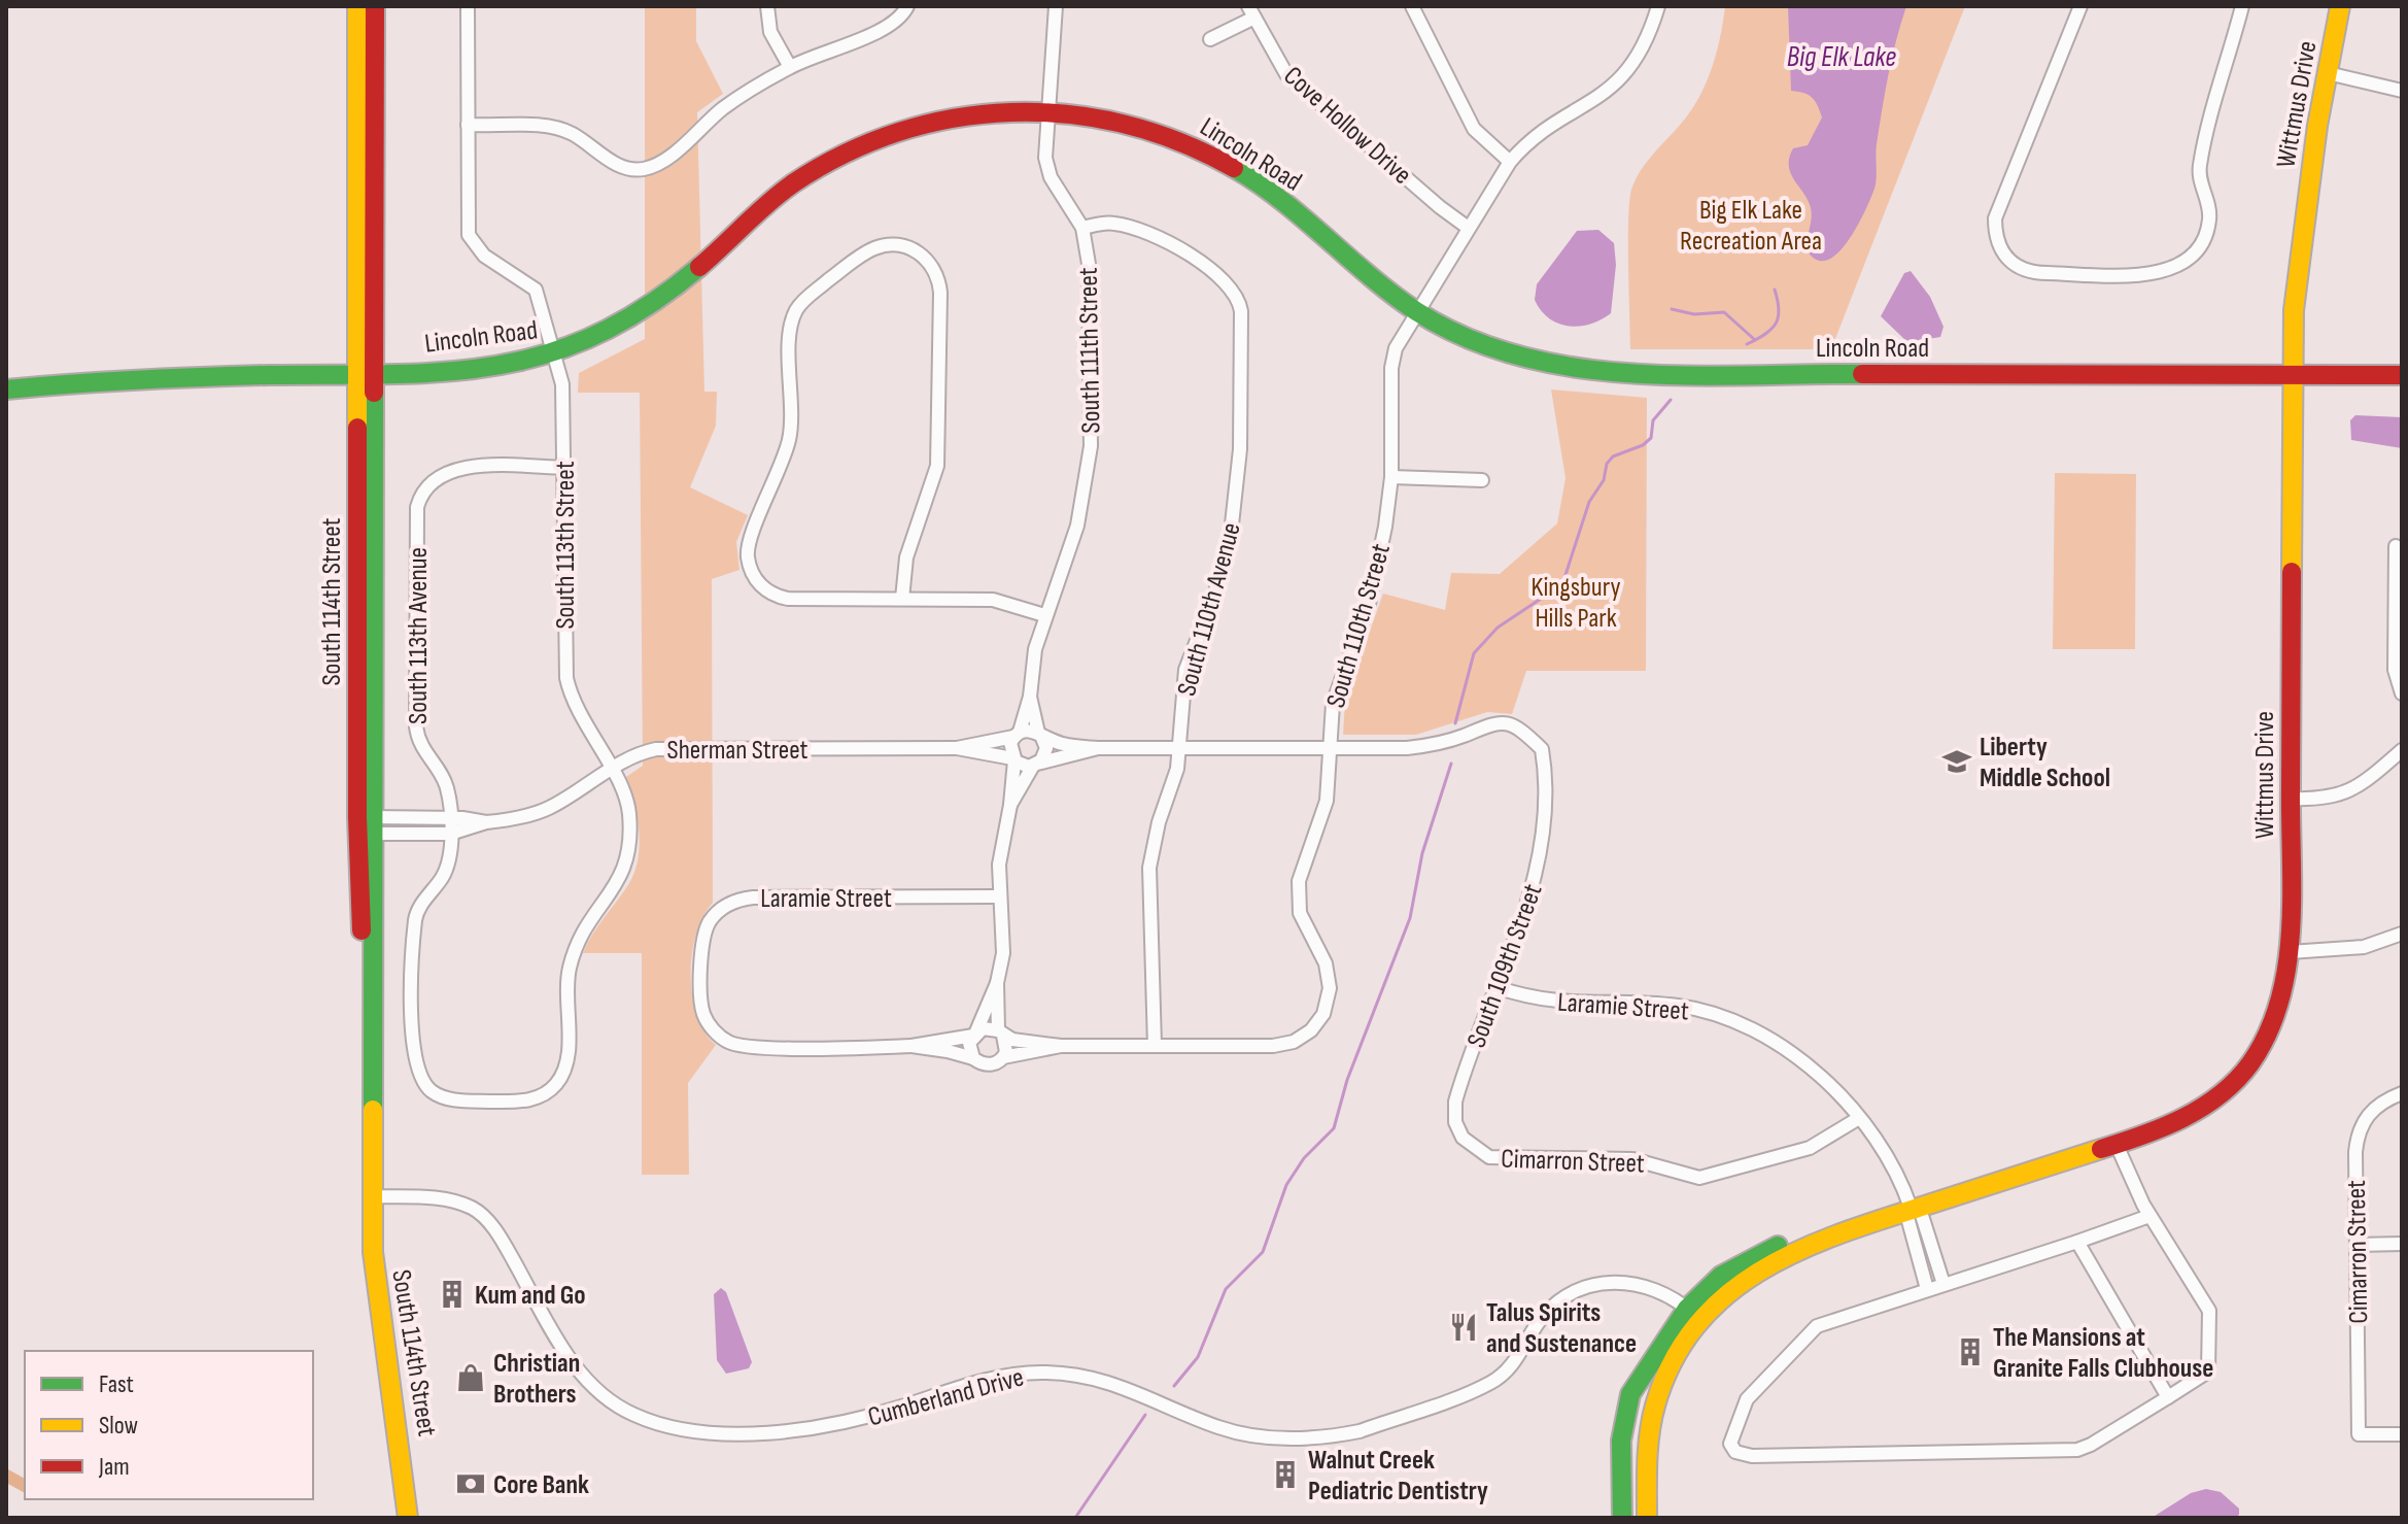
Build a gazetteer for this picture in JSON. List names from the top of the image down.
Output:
{
  "streets": {
    "street": [
      "Wittmus Drive",
      "Cove Hollow Drive",
      "Lincoln Road",
      "South 111th Street",
      "South 113th Street",
      "South 114th Street",
      "South 110th Avenue",
      "South 110th Street",
      "South 113th Avenue",
      "Sherman Street",
      "Laramie Street",
      "South 109th Street",
      "Cimarron Street",
      "Cumberland Drive"
    ]
  },
  "crossings": [
    ["Wittmus Drive", "Lincoln Road"],
    ["Wittmus Drive", "Laramie Street"],
    ["Wittmus Drive", "Cumberland Drive"],
    ["Cove Hollow Drive", "South 110th Street"],
    ["Lincoln Road", "South 111th Street"],
    ["Lincoln Road", "South 113th Street"],
    ["Lincoln Road", "South 114th Street"],
    ["Lincoln Road", "South 110th Street"],
    ["South 111th Street", "South 110th Avenue"],
    ["South 111th Street", "Sherman Street"],
    ["South 113th Street", "South 113th Avenue"],
    ["South 113th Street", "Sherman Street"],
    ["South 114th Street", "Sherman Street"],
    ["South 114th Street", "Cumberland Drive"],
    ["South 110th Avenue", "South 110th Street"],
    ["South 110th Street", "South 109th Street"],
    ["South 113th Avenue", "Sherman Street"],
    ["Laramie Street", "South 109th Street"],
    ["Laramie Street", "Cimarron Street"],
    ["South 109th Street", "Cimarron Street"]
  ],
  "water": ["Big Elk Lake"],
  "parks": ["Big Elk Lake Recreation Area", "Kingsbury Hills Park"],
  "places": {
    "school or university": ["Liberty Middle School"],
    "building": ["Kum and Go", "The Mansions at Granite Falls Clubhouse", "Walnut Creek Pediatric Dentistry"],
    "restaurant": ["Talus Spirits and Sustenance"],
    "shop": ["Christian Brothers"],
    "bank": ["Core Bank"]
  },
  "legend": ["Fast", "Slow", "Jam"]
}
